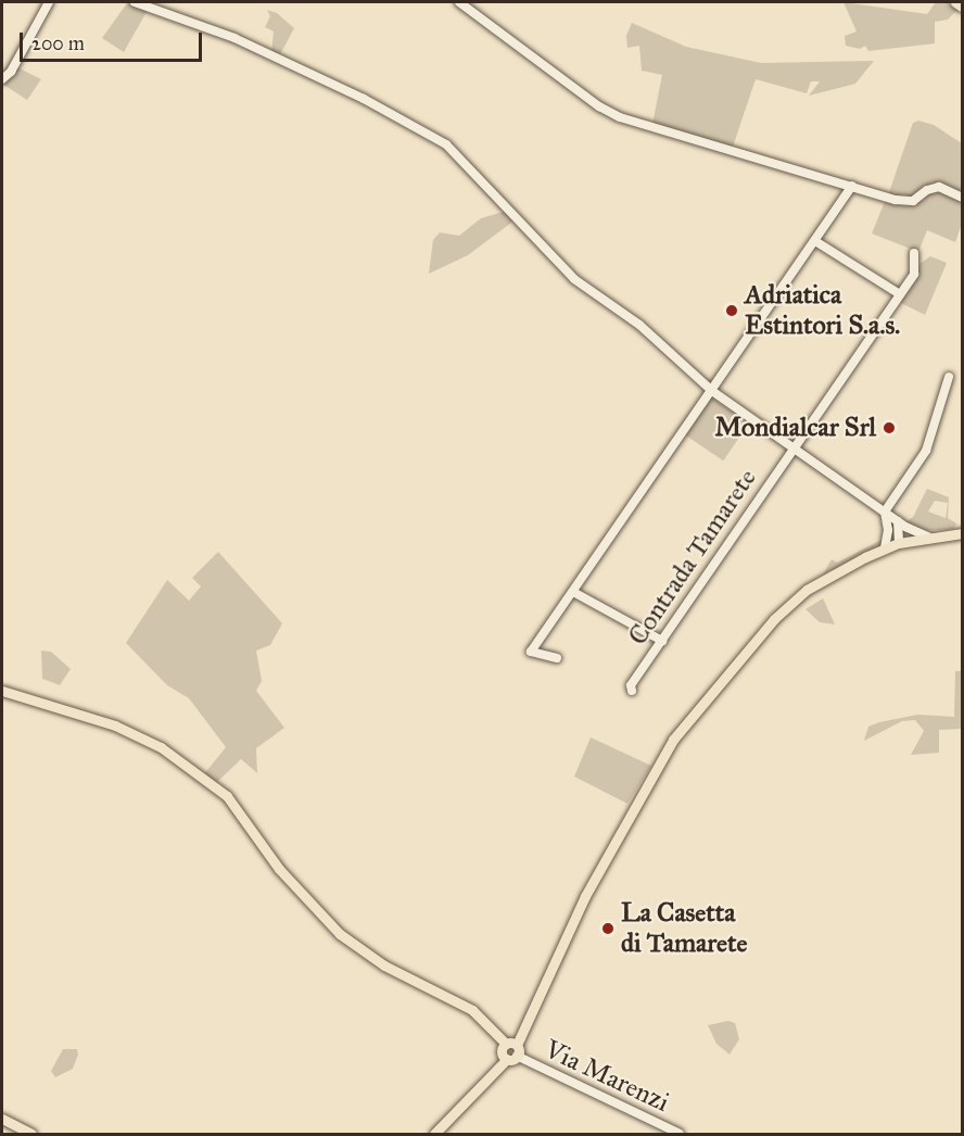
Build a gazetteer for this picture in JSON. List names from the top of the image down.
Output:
{
  "streets": {
    "street": ["Contrada Tamarete", "Via Marenzi"]
  },
  "places": ["Adriatica Estintori S.a.s.", "Mondialcar Srl", "La Casetta di Tamarete"],
  "scale_bar": "200 m"
}
